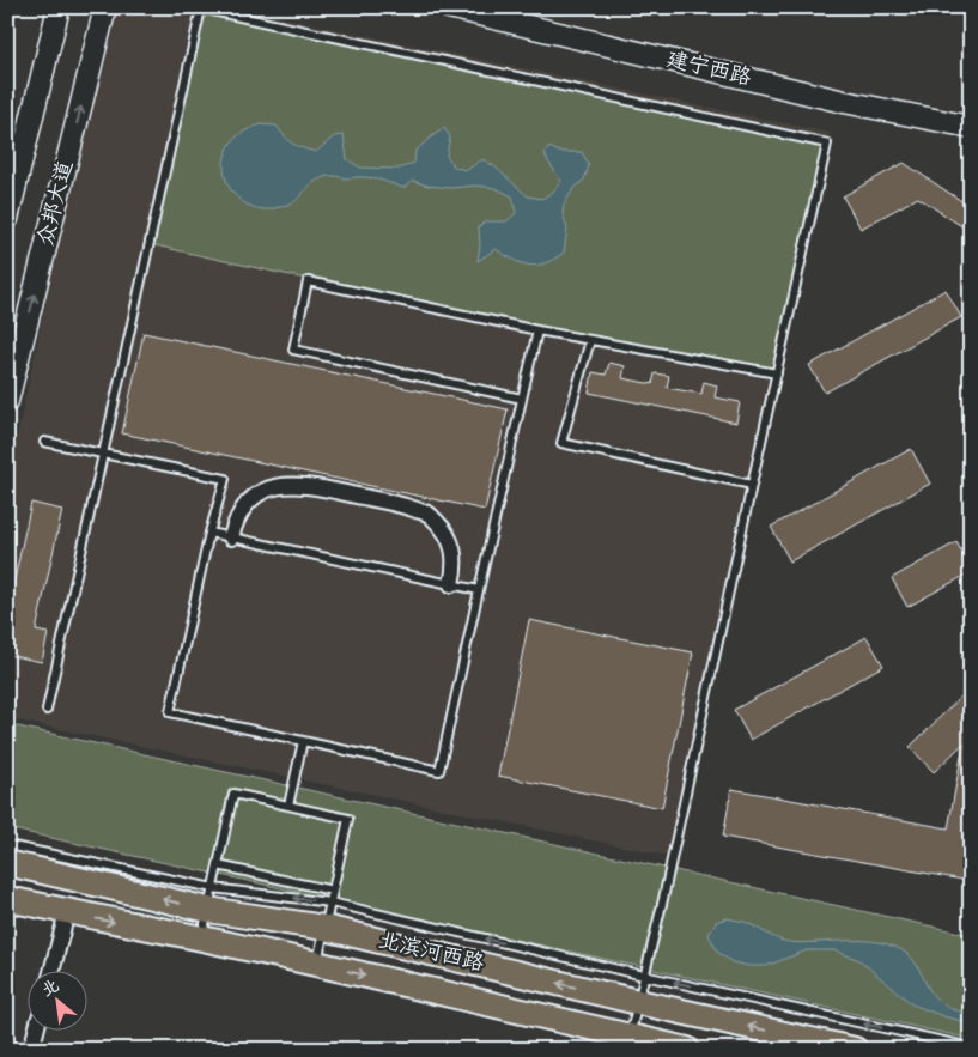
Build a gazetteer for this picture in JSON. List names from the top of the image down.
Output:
{
  "streets": {
    "main road": ["建宁西路", "众邦大道", "北滨河西路"]
  },
  "north": "top left"
}
